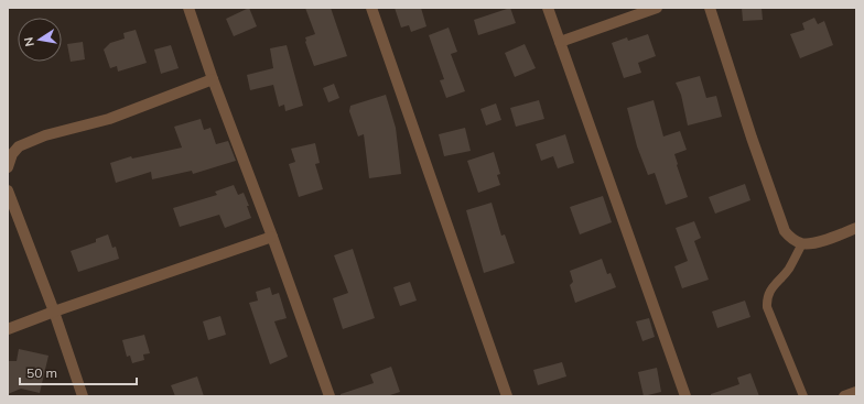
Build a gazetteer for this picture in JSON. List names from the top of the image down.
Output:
{
  "scale_bar": "50 m",
  "north": "left"
}
